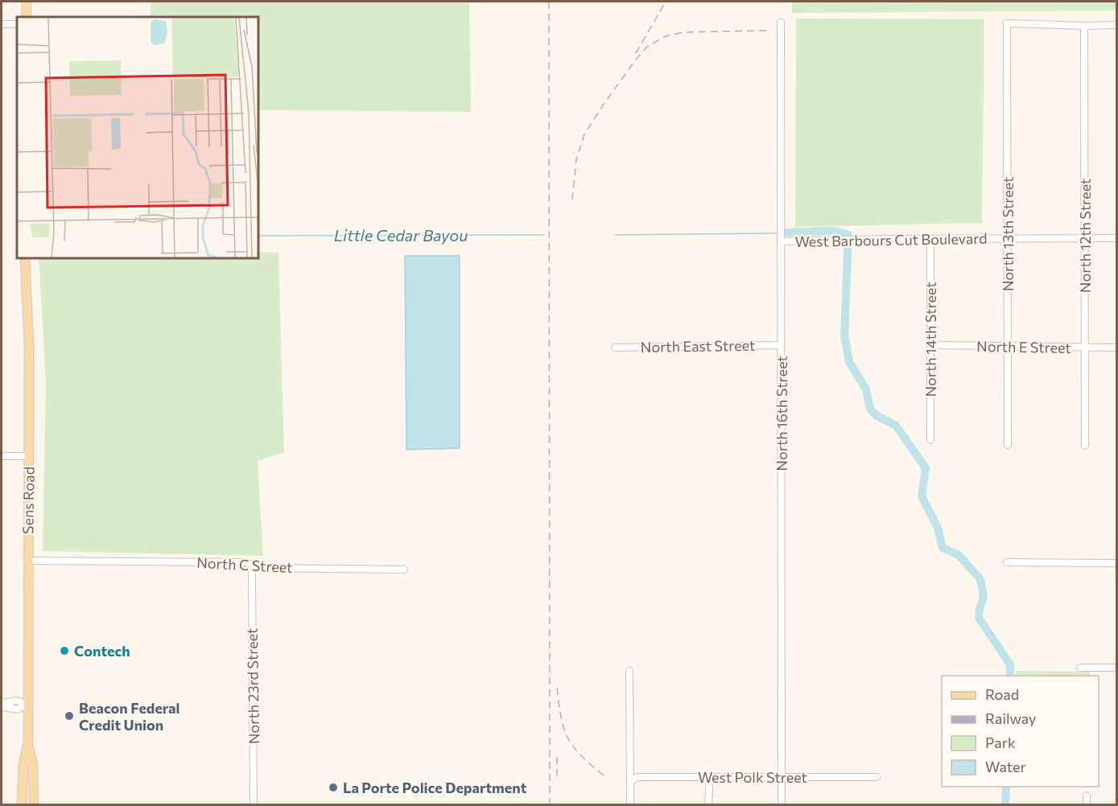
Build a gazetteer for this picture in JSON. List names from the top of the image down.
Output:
{
  "streets": {
    "main road": ["Sens Road"],
    "street": [
      "North 13th Street",
      "North 12th Street",
      "West Barbours Cut Boulevard",
      "North 14th Street",
      "North East Street",
      "North E Street",
      "North 16th Street",
      "North C Street",
      "North 23rd Street",
      "West Polk Street"
    ]
  },
  "crossings": [
    ["North 13th Street", "North 12th Street"],
    ["North 13th Street", "West Barbours Cut Boulevard"],
    ["North 13th Street", "North E Street"],
    ["North 12th Street", "West Barbours Cut Boulevard"],
    ["North 12th Street", "North E Street"],
    ["West Barbours Cut Boulevard", "North 14th Street"],
    ["West Barbours Cut Boulevard", "North 16th Street"],
    ["North 14th Street", "North E Street"],
    ["North East Street", "North 16th Street"],
    ["North 16th Street", "West Polk Street"],
    ["Sens Road", "North C Street"],
    ["North C Street", "North 23rd Street"]
  ],
  "water": ["Little Cedar Bayou"],
  "places": ["Contech", "Beacon Federal Credit Union", "La Porte Police Department"],
  "legend": [
    "Road",
    "Railway",
    "Park",
    "Water"
  ]
}
